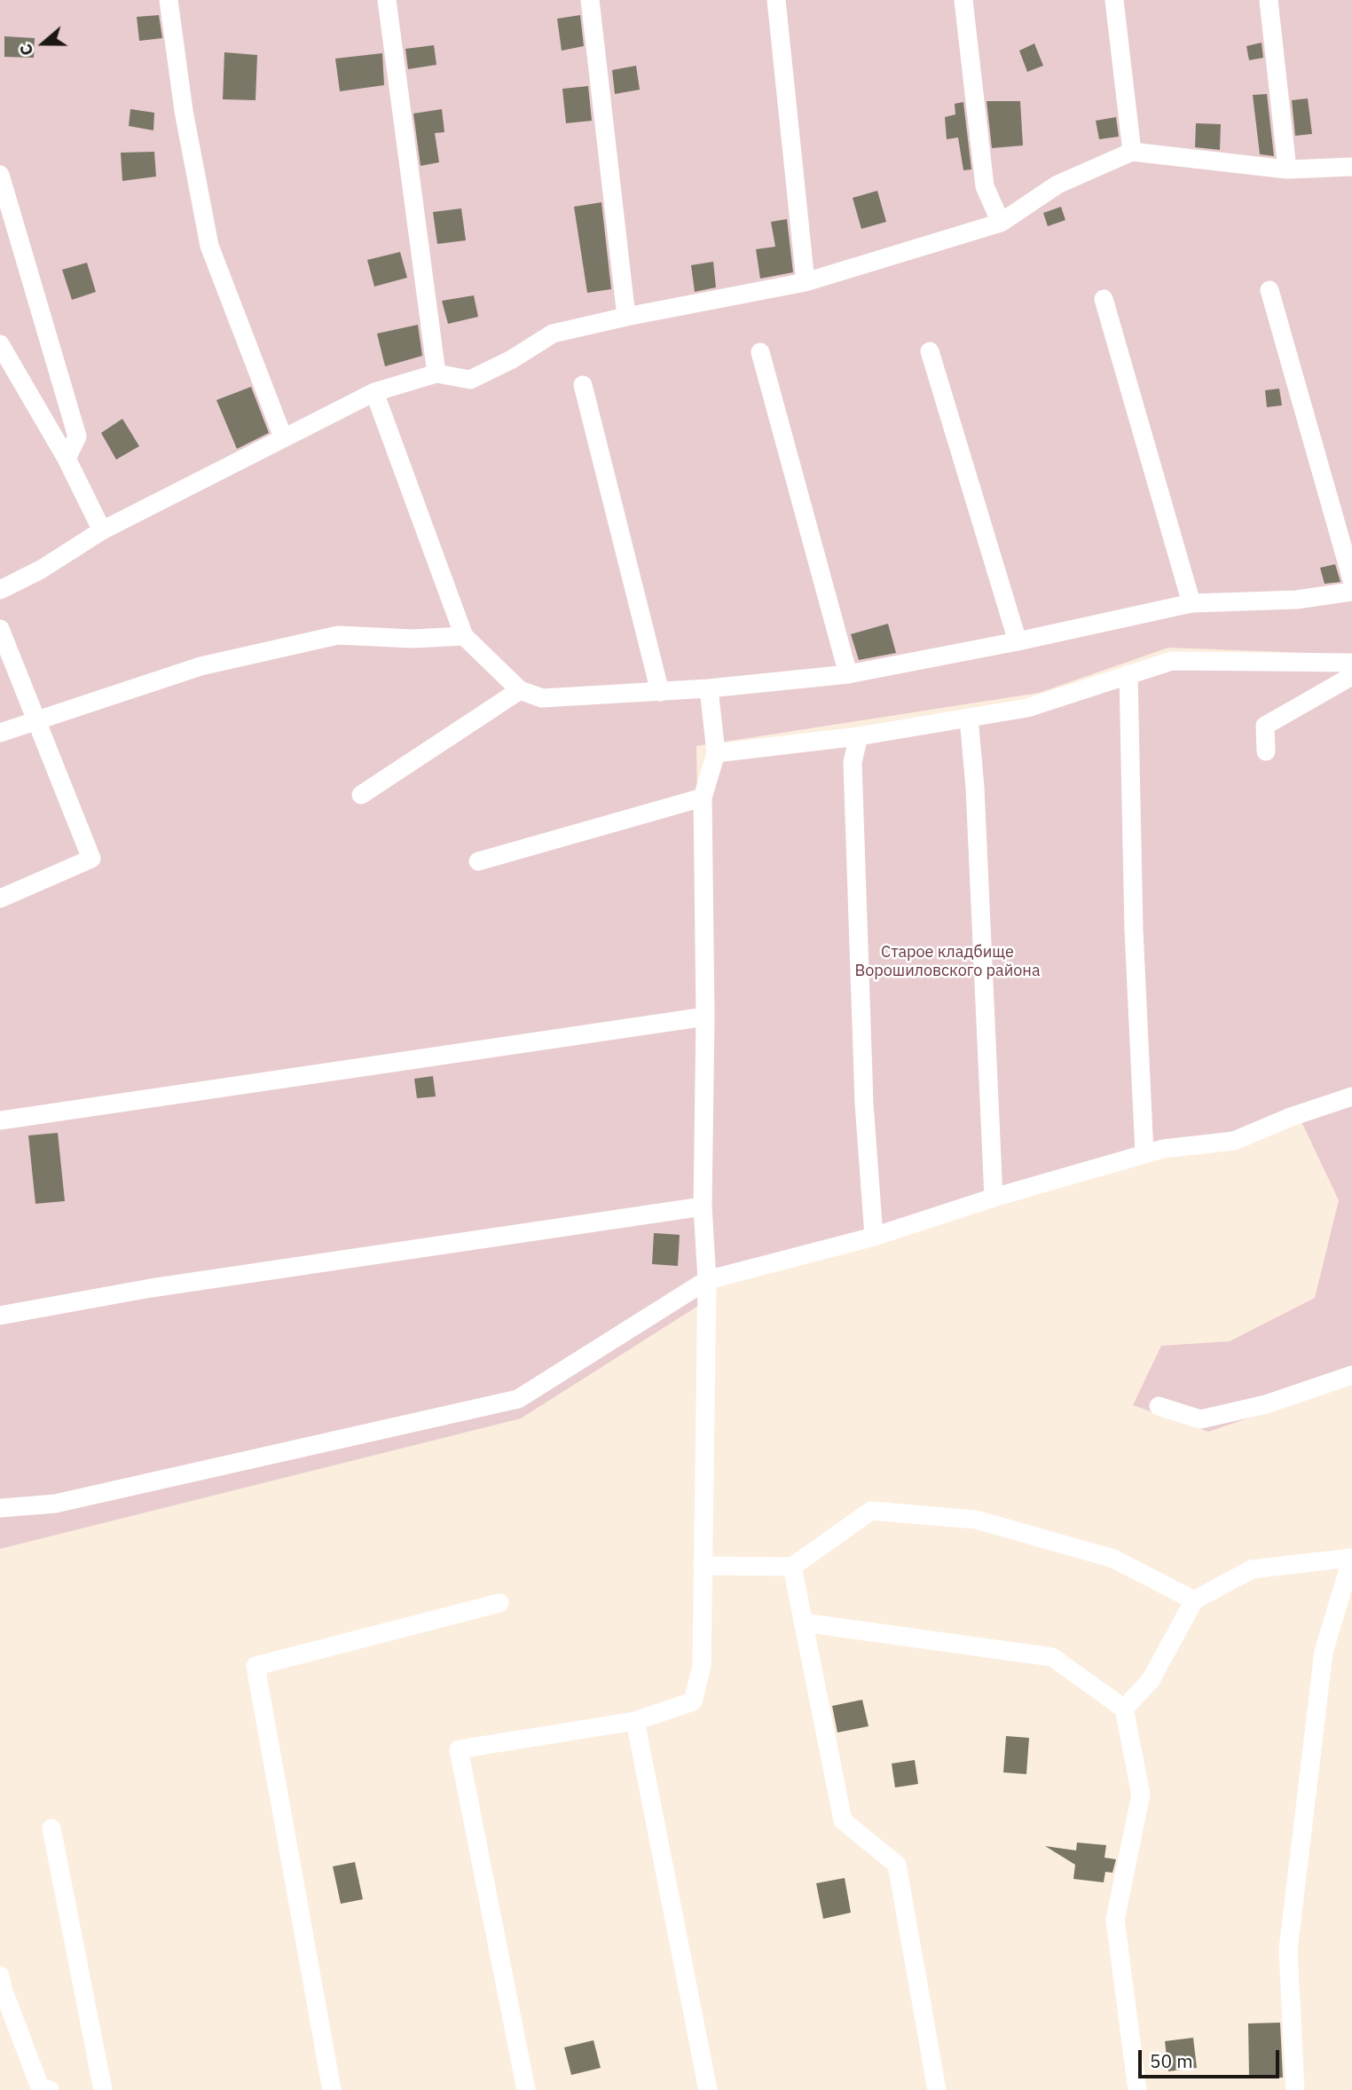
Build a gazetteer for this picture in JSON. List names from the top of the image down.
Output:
{
  "parks": ["Старое кладбище Ворошиловского района"],
  "scale_bar": "50 m",
  "north": "left"
}
